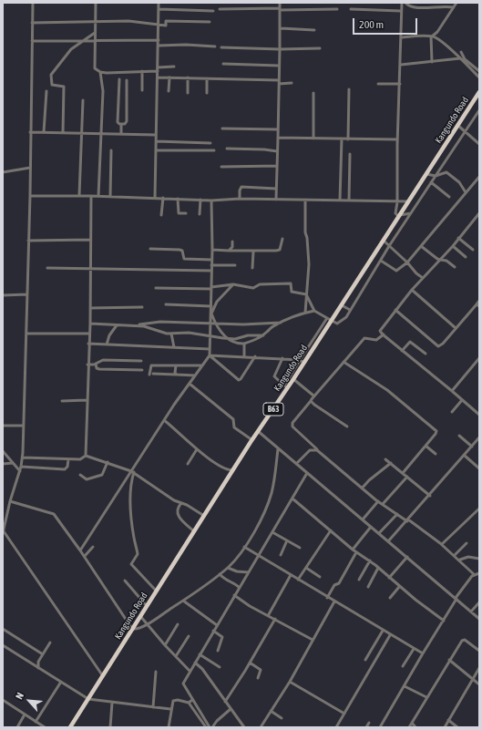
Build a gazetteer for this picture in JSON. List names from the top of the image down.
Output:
{
  "streets": {
    "highway": ["Kangundo Road", "B63"]
  },
  "scale_bar": "200 m",
  "north": "top left"
}
